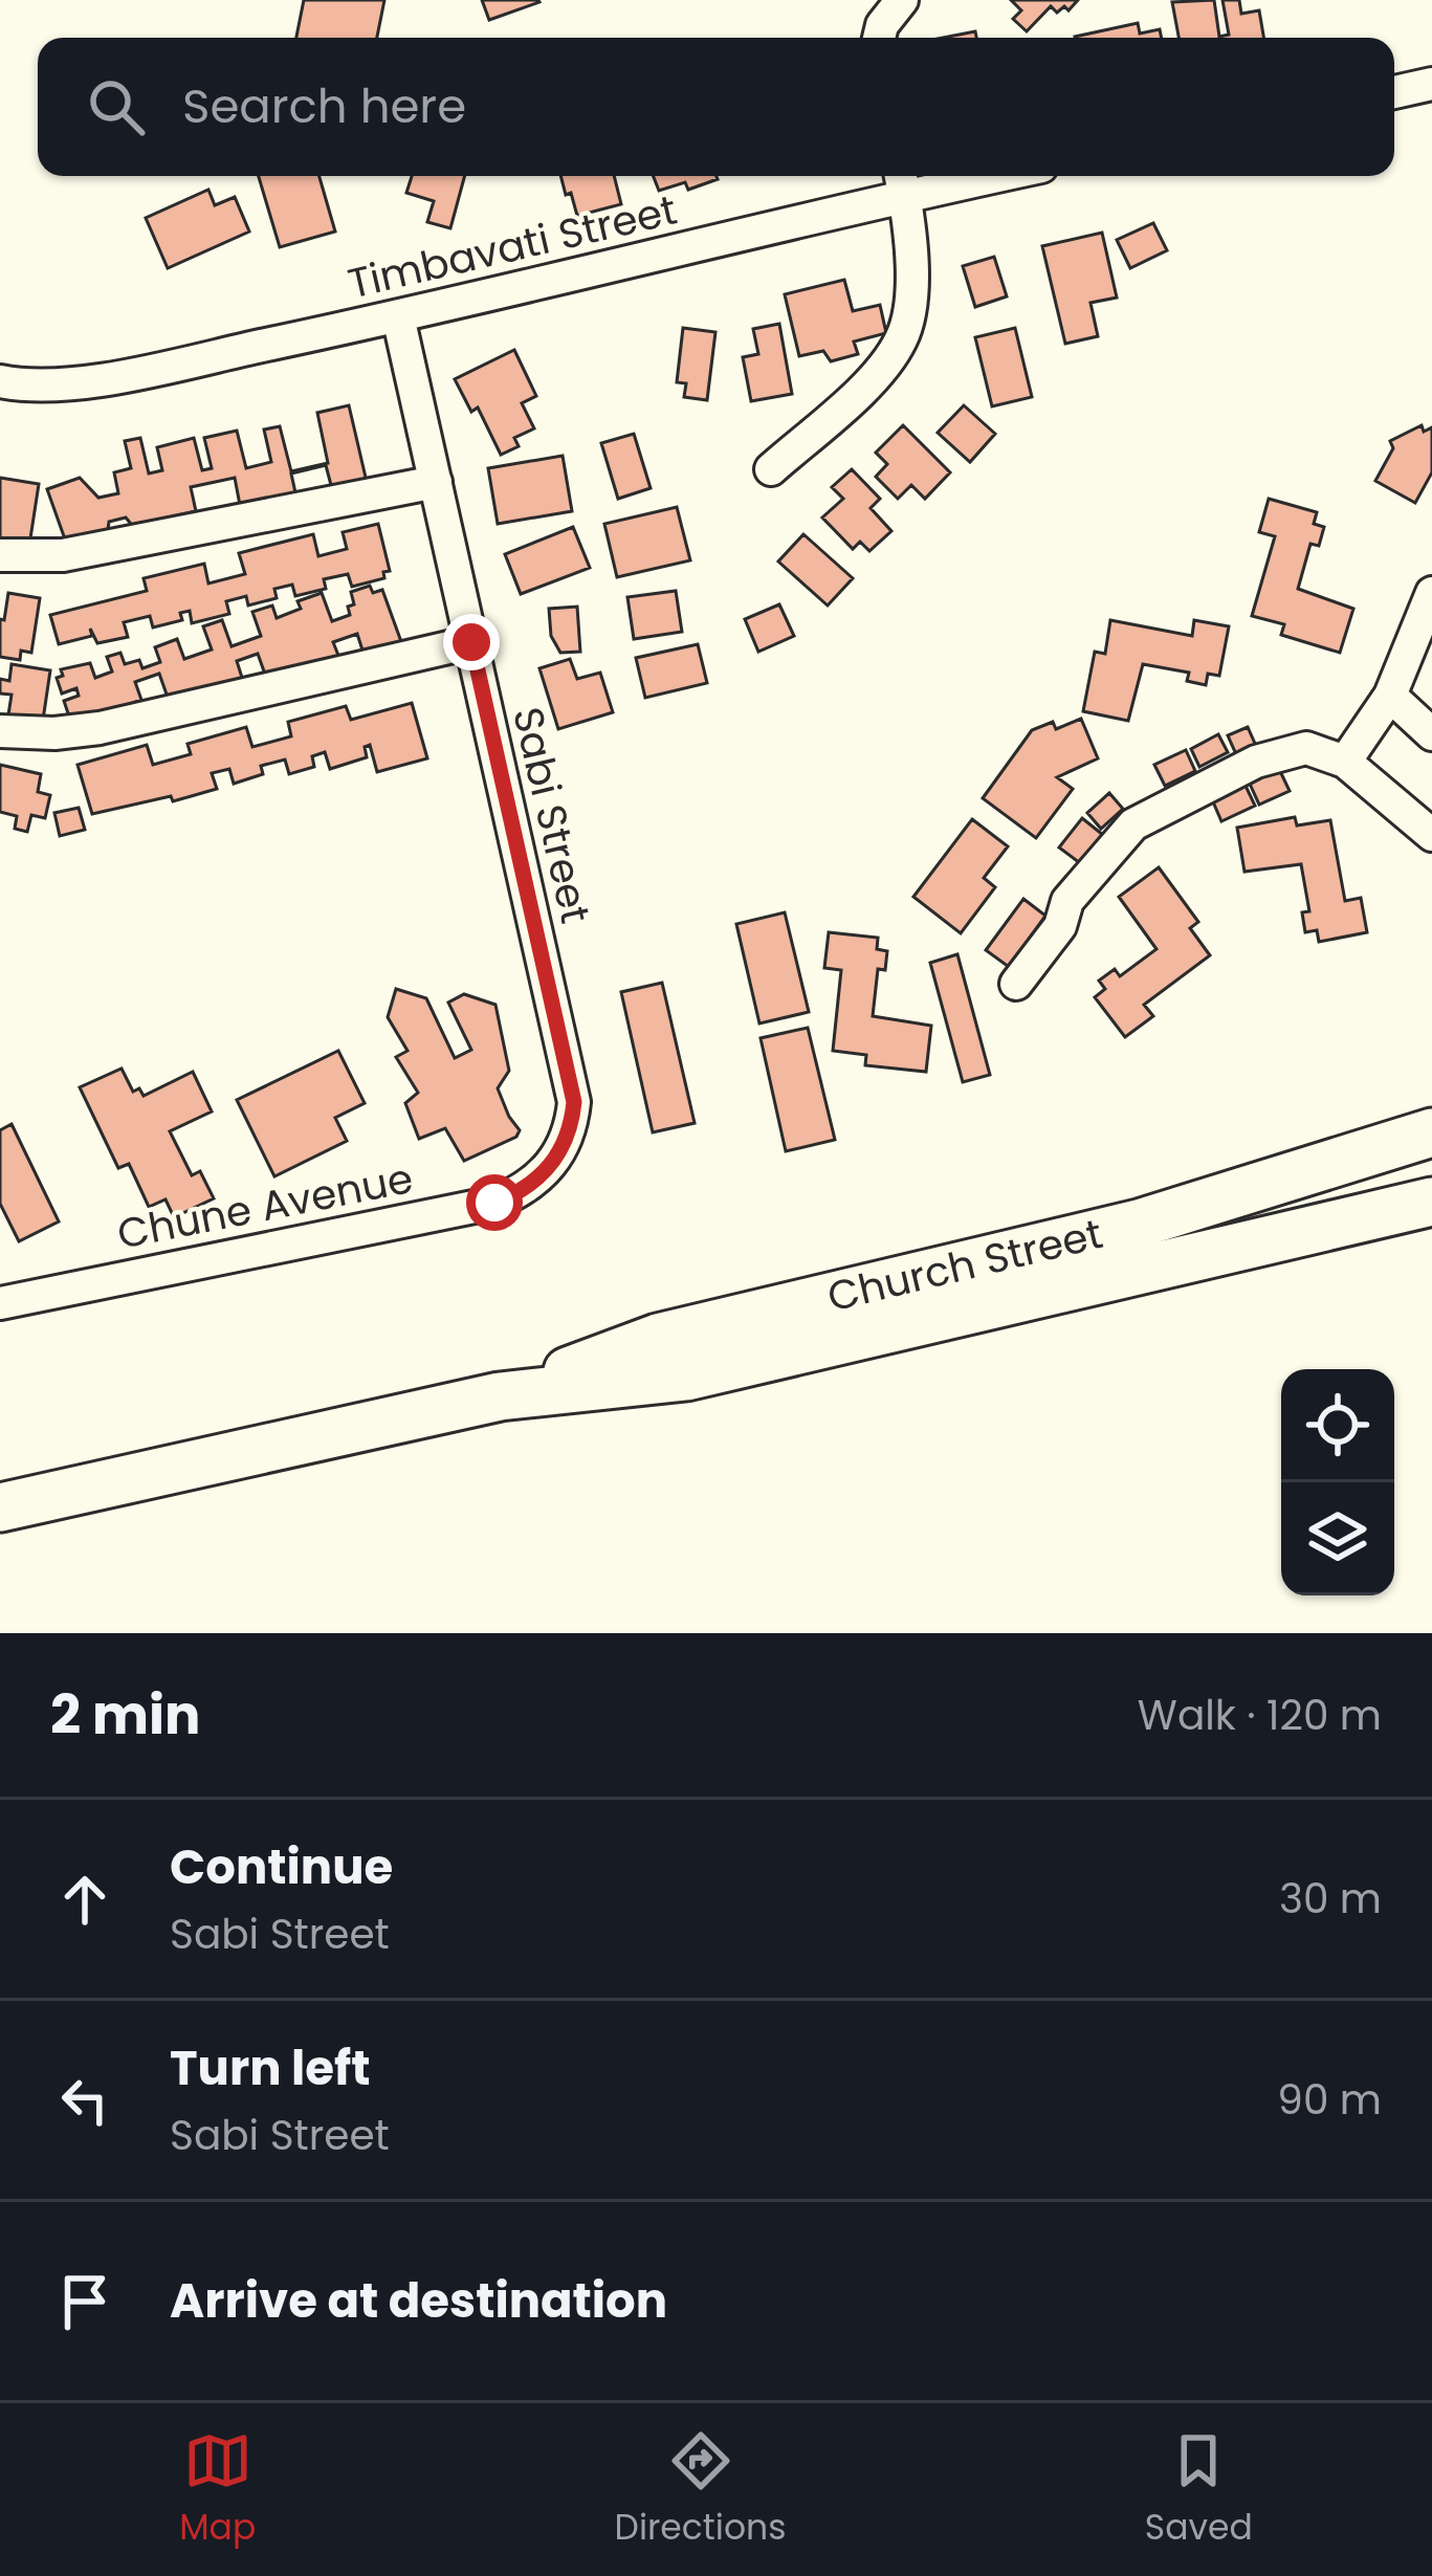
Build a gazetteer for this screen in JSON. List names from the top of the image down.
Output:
{
  "streets": {
    "main road": ["Church Street"],
    "street": ["Timbavati Street", "Sabi Street", "Chune Avenue"]
  },
  "crossings": [
    ["Timbavati Street", "Sabi Street"],
    ["Sabi Street", "Chune Avenue"]
  ],
  "page": {
    "search": "Search here",
    "heading": ["2 min", "Walk · 120 m"],
    "list": [
      ["Continue", "Sabi Street", "30 m"],
      ["Turn left", "Sabi Street", "90 m"],
      "Arrive at destination"
    ],
    "nav": ["Map", "Directions", "Saved"]
  }
}
